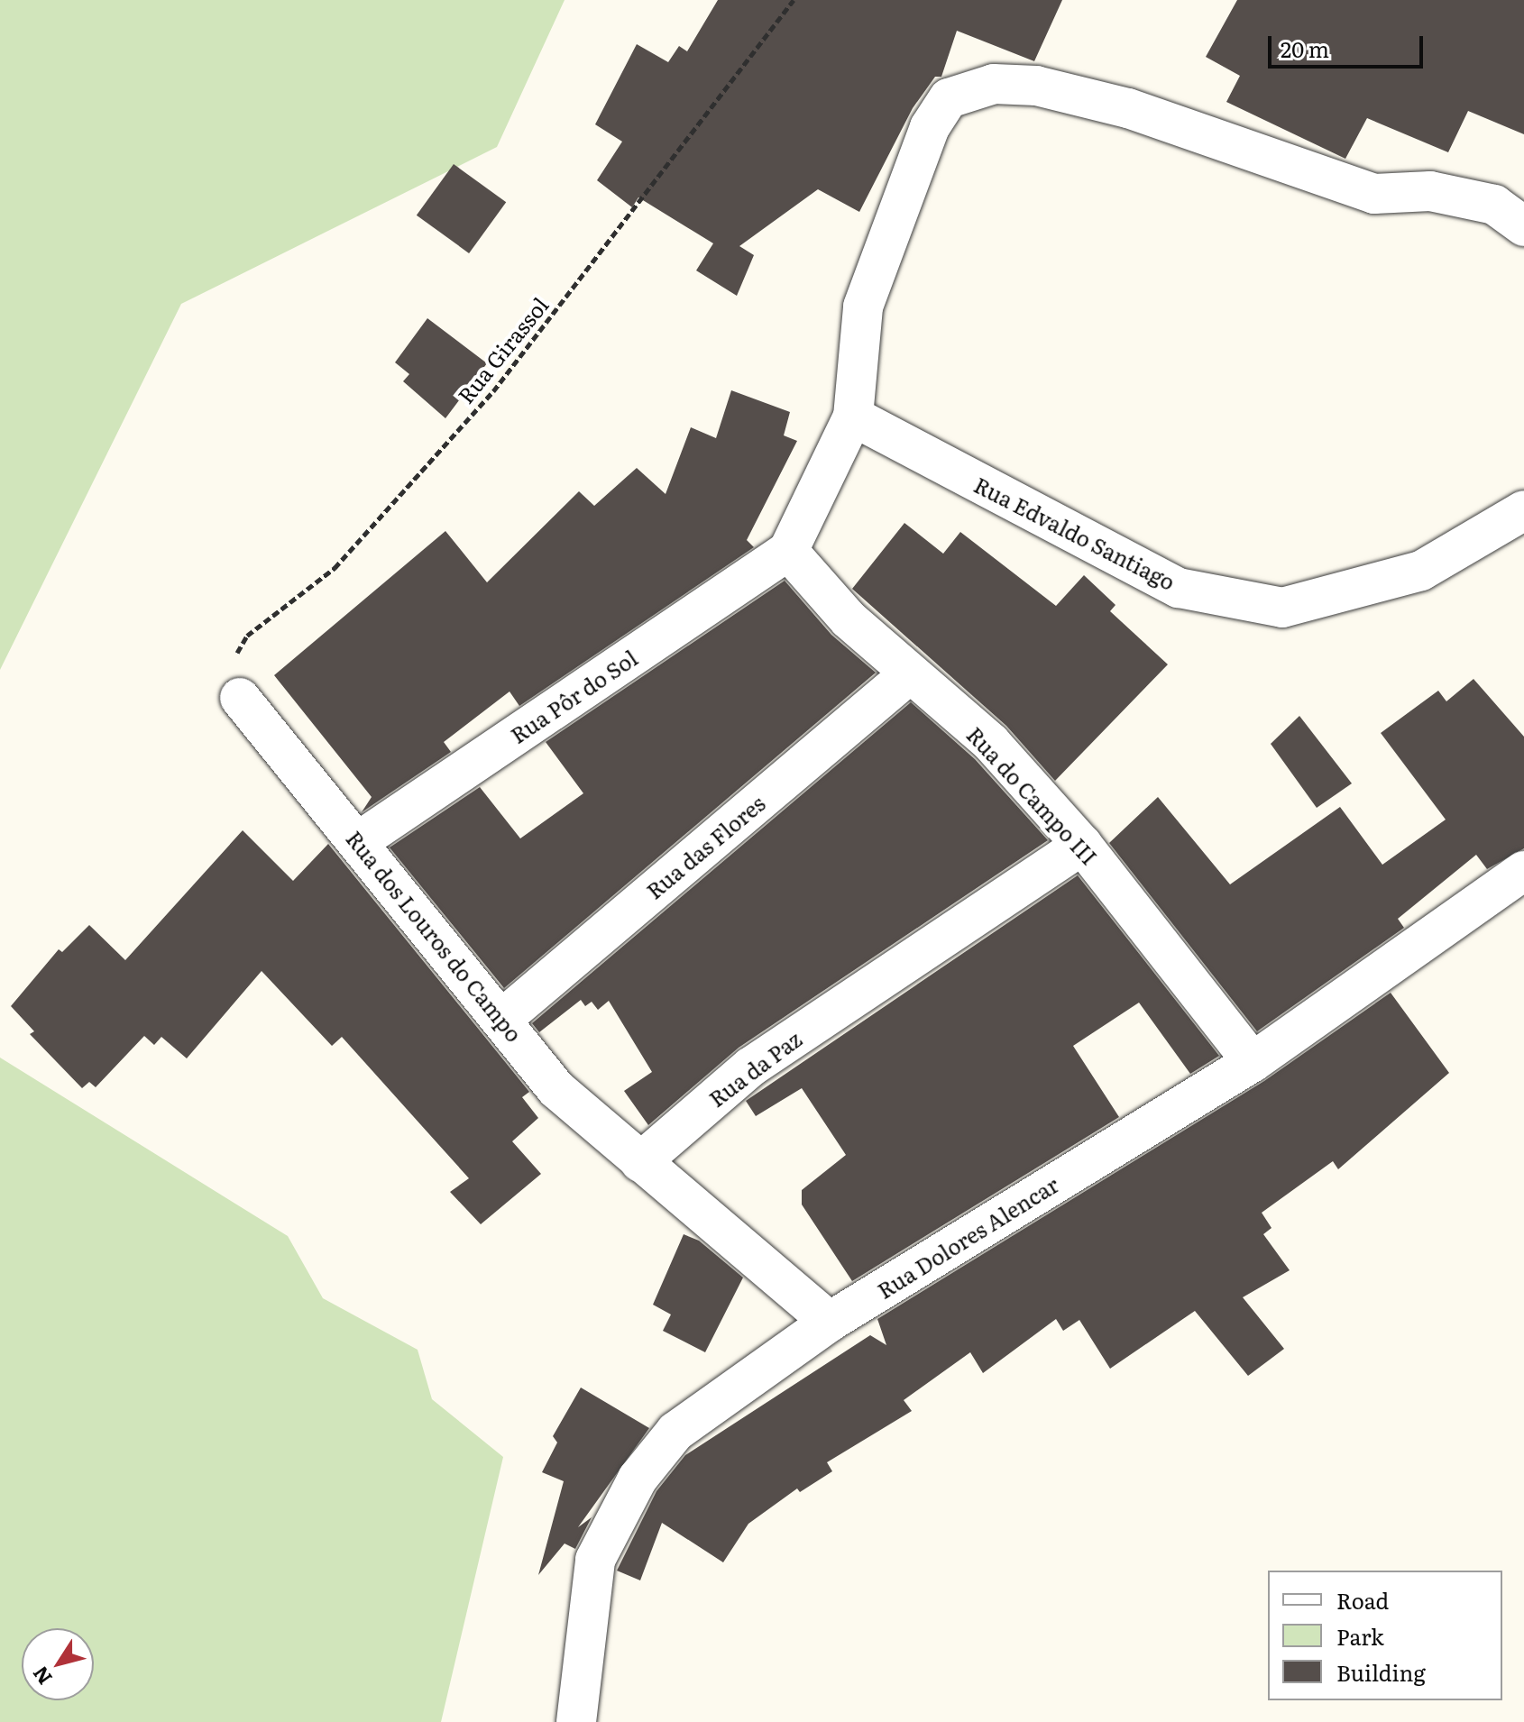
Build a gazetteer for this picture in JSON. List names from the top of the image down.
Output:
{
  "streets": {
    "street": [
      "Rua Edvaldo Santiago",
      "Rua Pôr do Sol",
      "Rua do Campo III",
      "Rua das Flores",
      "Rua dos Louros do Campo",
      "Rua da Paz",
      "Rua Dolores Alencar"
    ],
    "path": ["Rua Girassol"]
  },
  "crossings": [
    ["Rua Girassol", "Rua dos Louros do Campo"],
    ["Rua Pôr do Sol", "Rua do Campo III"],
    ["Rua Pôr do Sol", "Rua dos Louros do Campo"],
    ["Rua do Campo III", "Rua das Flores"],
    ["Rua do Campo III", "Rua da Paz"],
    ["Rua do Campo III", "Rua Dolores Alencar"],
    ["Rua das Flores", "Rua dos Louros do Campo"],
    ["Rua dos Louros do Campo", "Rua da Paz"]
  ],
  "legend": ["Road", "Park", "Building"],
  "scale_bar": "20 m",
  "north": "bottom left"
}
